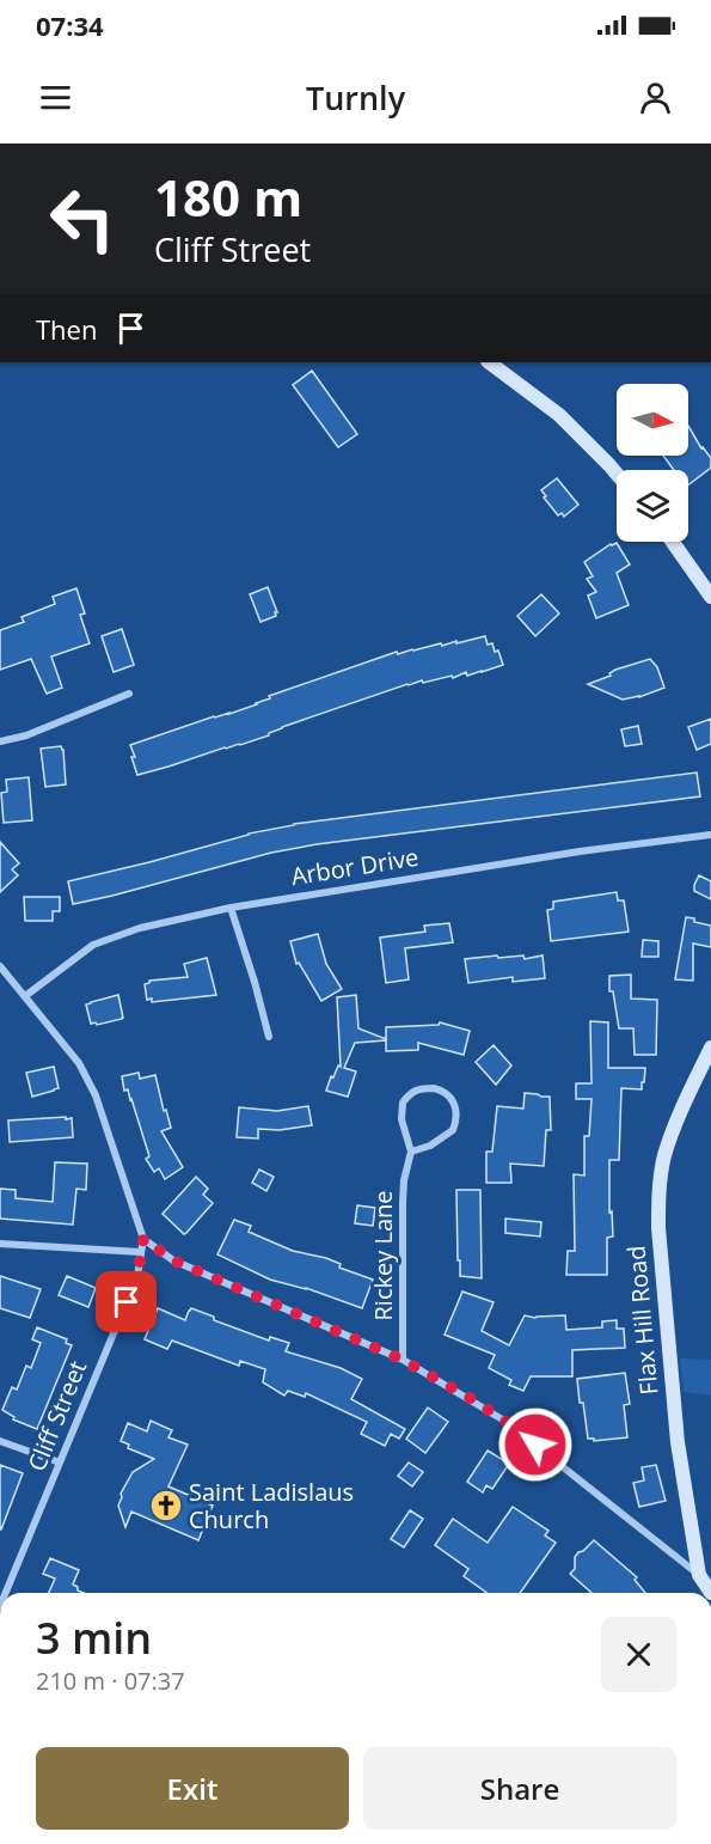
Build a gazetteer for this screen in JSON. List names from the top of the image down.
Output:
{
  "streets": {
    "main road": ["Flax Hill Road"],
    "street": ["Arbor Drive", "Rickey Lane", "Cliff Street"]
  },
  "places": {
    "church": ["Saint Ladislaus Church"]
  },
  "north": "right",
  "page": {
    "status": "07:34",
    "header": "Turnly",
    "turn": ["180 m", "Cliff Street"],
    "then": "Then",
    "heading": ["3 min", "210 m · 07:37"],
    "buttons": ["Exit", "Share"]
  }
}
